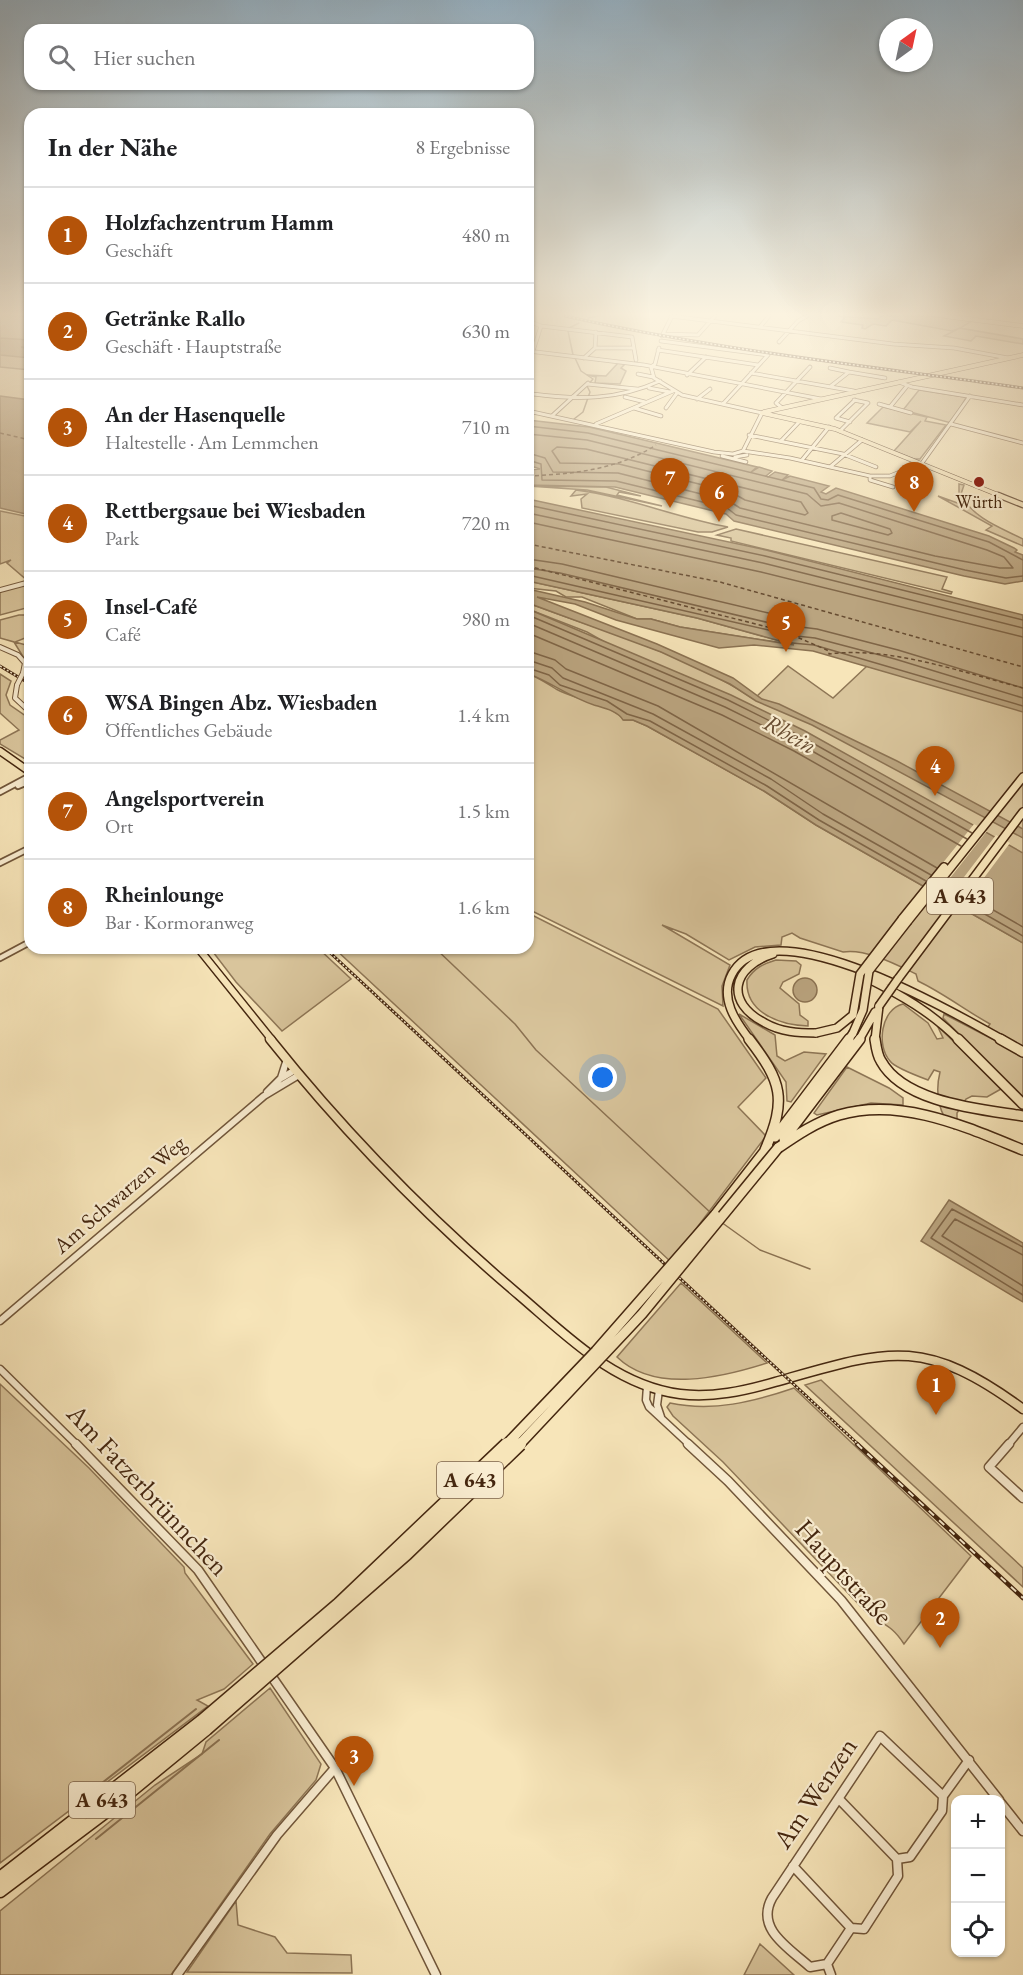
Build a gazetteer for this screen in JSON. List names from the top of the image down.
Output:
{
  "streets": {
    "highway": ["A 643"],
    "street": [
      "Am Schwarzen Weg",
      "Am Fatzerbrünnchen",
      "Hauptstraße",
      "Am Wenzen"
    ]
  },
  "water": ["Rhein"],
  "places": ["Würth"],
  "north": "top right",
  "page": {
    "search": "Hier suchen",
    "heading": ["In der Nähe", "8 Ergebnisse"],
    "list": [
      {
        "mark": "1",
        "name": "Holzfachzentrum Hamm",
        "note": "Geschäft",
        "value": "480 m"
      },
      {
        "mark": "2",
        "name": "Getränke Rallo",
        "note": "Geschäft · Hauptstraße",
        "value": "630 m"
      },
      {
        "mark": "3",
        "name": "An der Hasenquelle",
        "note": "Haltestelle · Am Lemmchen",
        "value": "710 m"
      },
      {
        "mark": "4",
        "name": "Rettbergsaue bei Wiesbaden",
        "note": "Park",
        "value": "720 m"
      },
      {
        "mark": "5",
        "name": "Insel-Café",
        "note": "Café",
        "value": "980 m"
      },
      {
        "mark": "6",
        "name": "WSA Bingen Abz. Wiesbaden",
        "note": "Öffentliches Gebäude",
        "value": "1.4 km"
      },
      {
        "mark": "7",
        "name": "Angelsportverein",
        "note": "Ort",
        "value": "1.5 km"
      },
      {
        "mark": "8",
        "name": "Rheinlounge",
        "note": "Bar · Kormoranweg",
        "value": "1.6 km"
      }
    ],
    "pins": [
      "7",
      "8",
      "6",
      "5",
      "4",
      "1",
      "2",
      "3"
    ],
    "map_buttons": ["+", "−"]
  }
}
